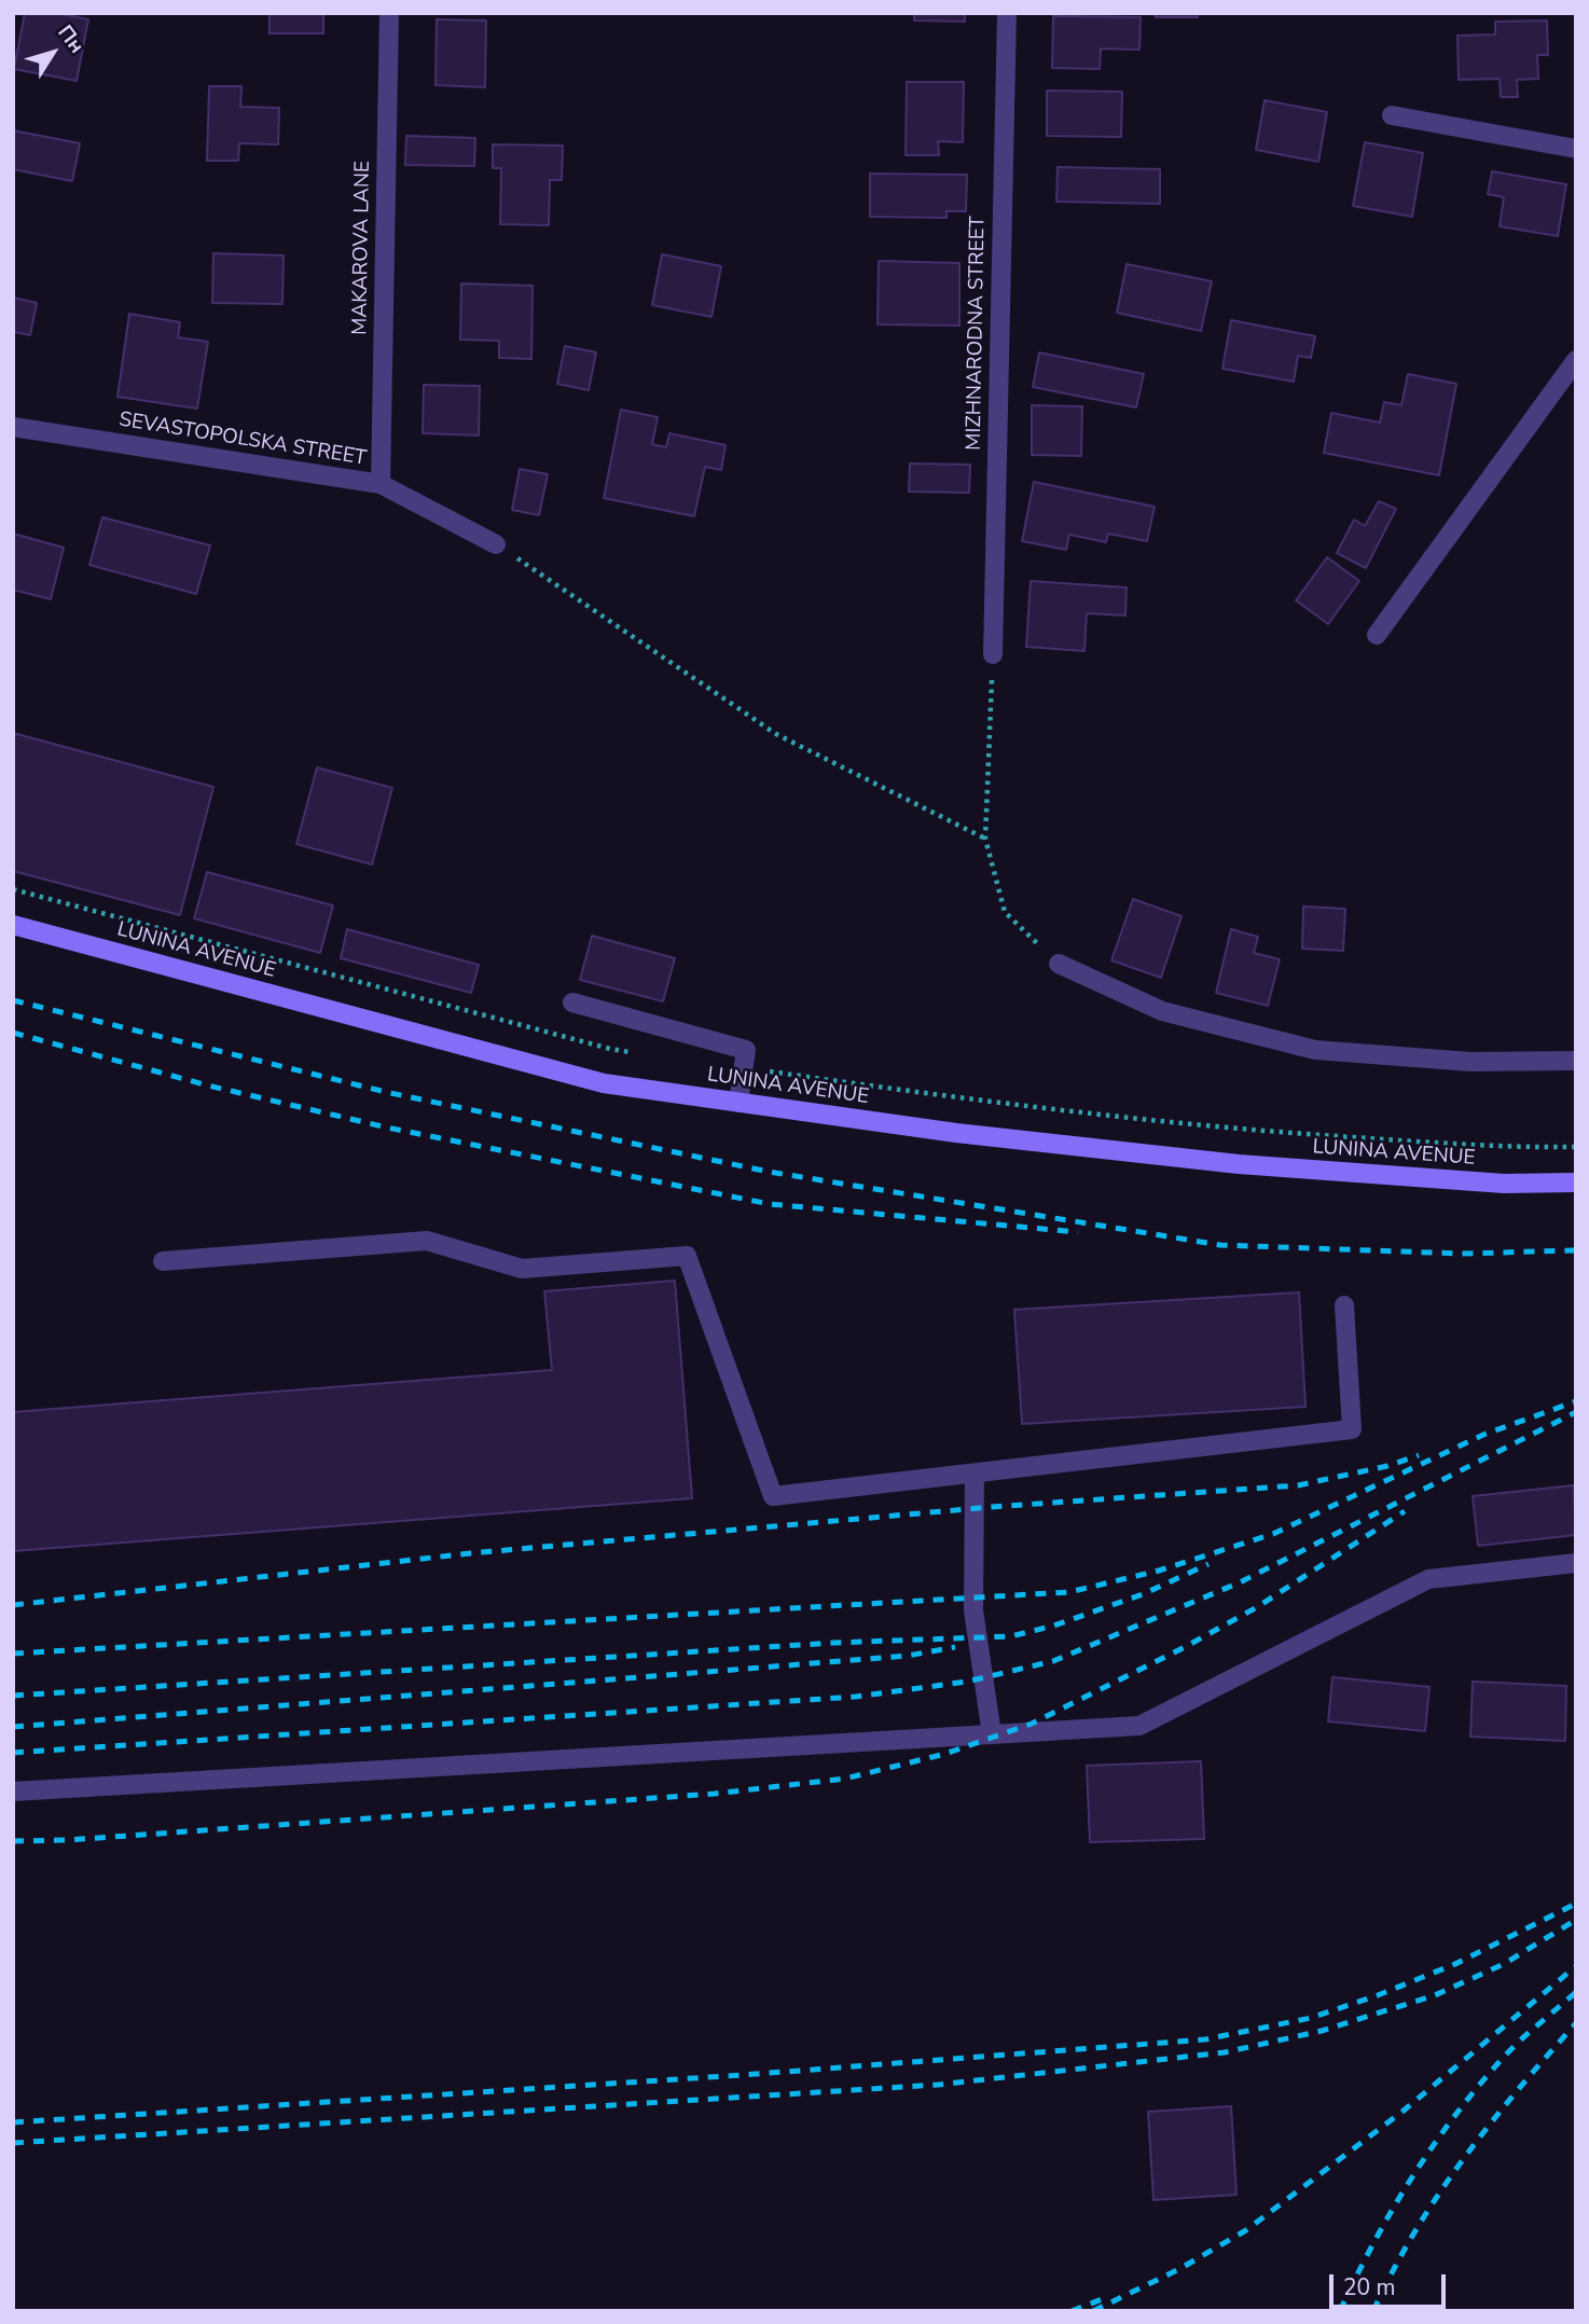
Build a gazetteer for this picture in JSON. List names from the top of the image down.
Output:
{
  "streets": {
    "street": [
      "MAKAROVA LANE",
      "MIZHNARODNA STREET",
      "SEVASTOPOLSKA STREET",
      "LUNINA AVENUE"
    ]
  },
  "crossings": [
    ["MAKAROVA LANE", "SEVASTOPOLSKA STREET"]
  ],
  "scale_bar": "20 m",
  "north": "top right"
}
